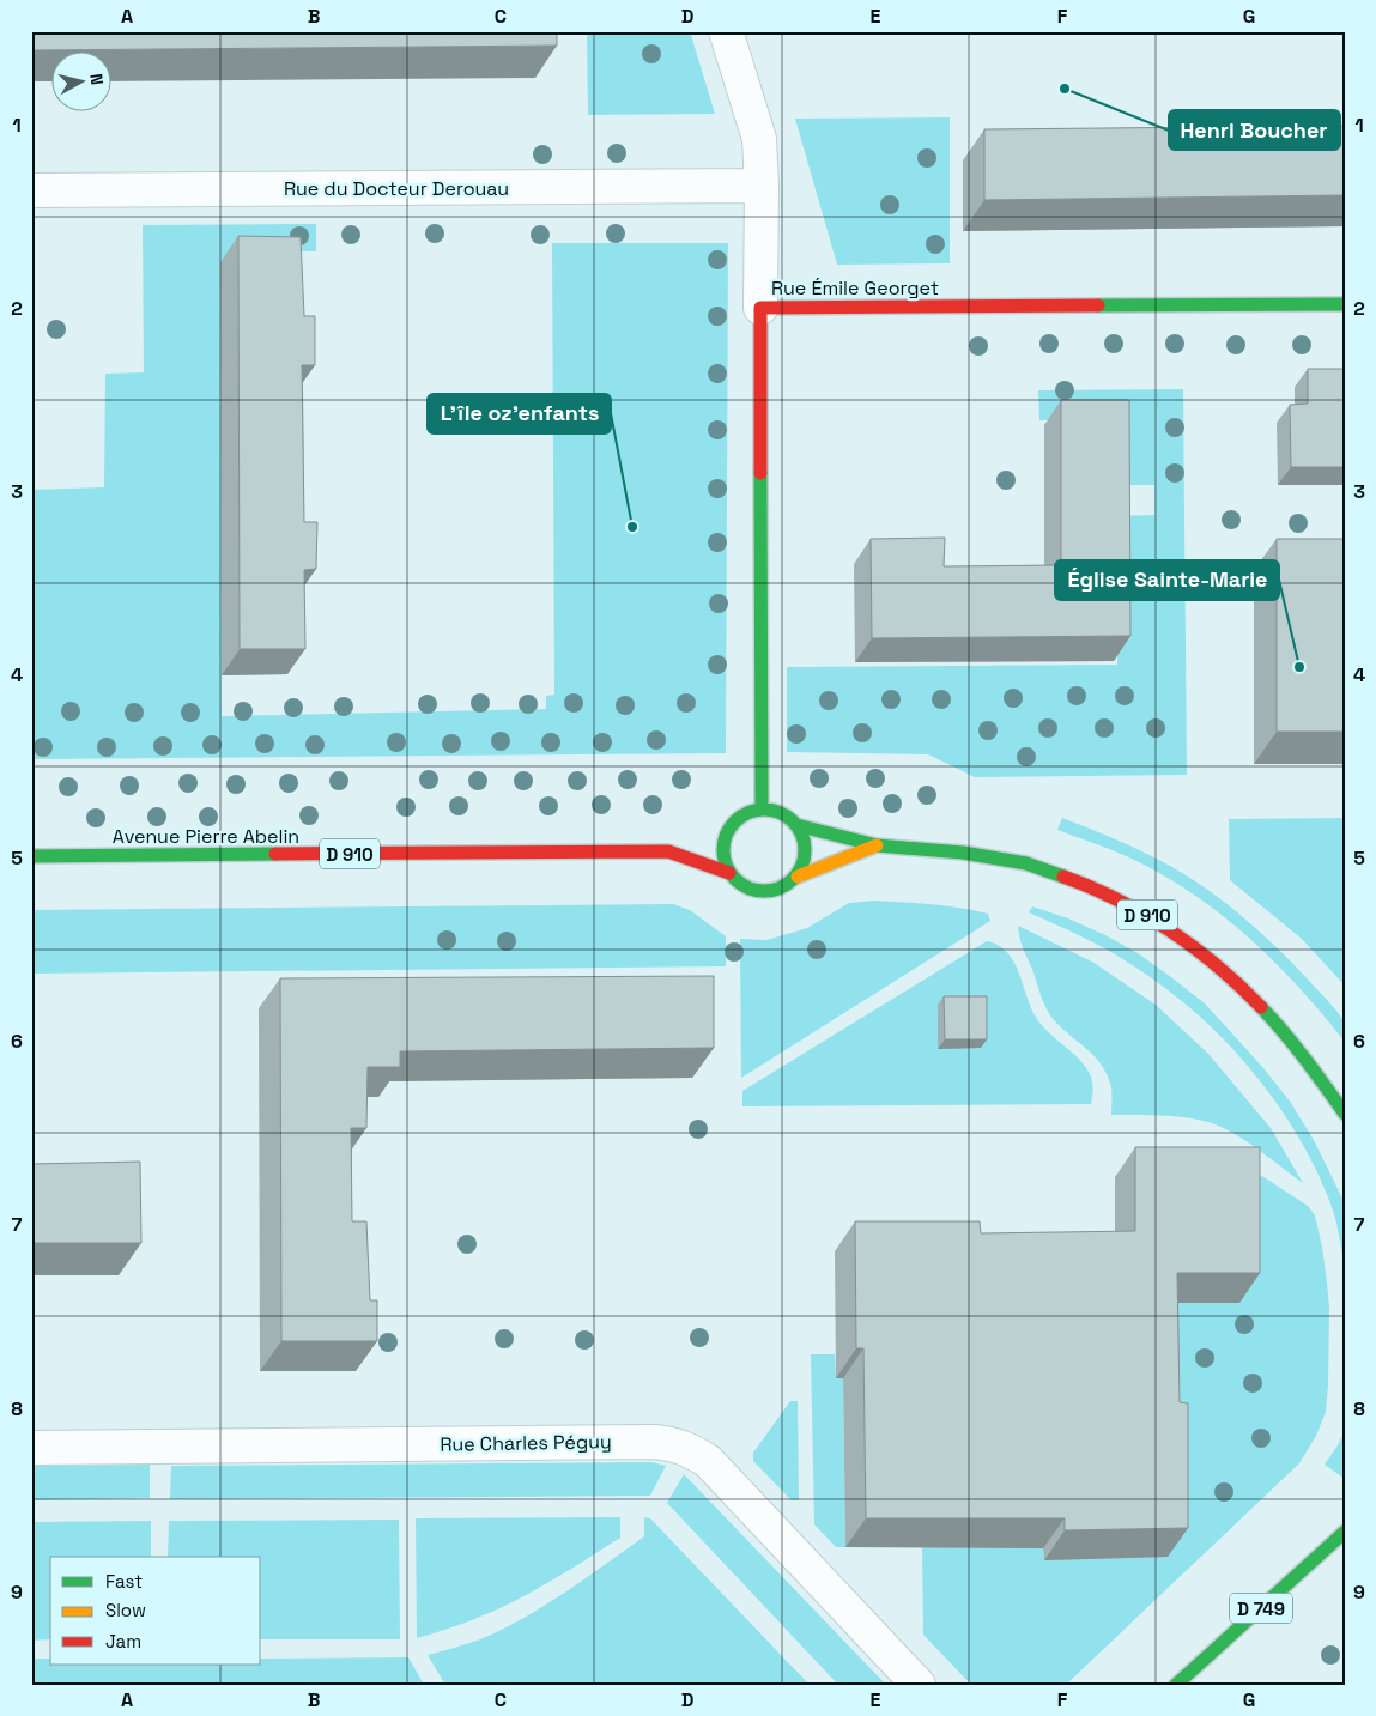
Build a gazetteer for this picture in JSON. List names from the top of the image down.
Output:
{
  "streets": {
    "main road": [
      "Rue Émile Georget",
      "Avenue Pierre Abelin",
      "D 910",
      "D 749"
    ],
    "street": ["Rue du Docteur Derouau", "Rue Charles Péguy"]
  },
  "crossings": [
    ["Rue Émile Georget", "Avenue Pierre Abelin"],
    ["Rue Émile Georget", "D 910"],
    ["Avenue Pierre Abelin", "D 910"]
  ],
  "places": ["Henri Boucher", "L'île oz'enfants", "Église Sainte-Marie"],
  "legend": ["Fast", "Slow", "Jam"],
  "north": "right",
  "grid": {
    "columns": [
      "A",
      "B",
      "C",
      "D",
      "E",
      "F",
      "G"
    ],
    "rows": [
      "1",
      "2",
      "3",
      "4",
      "5",
      "6",
      "7",
      "8",
      "9"
    ]
  }
}
